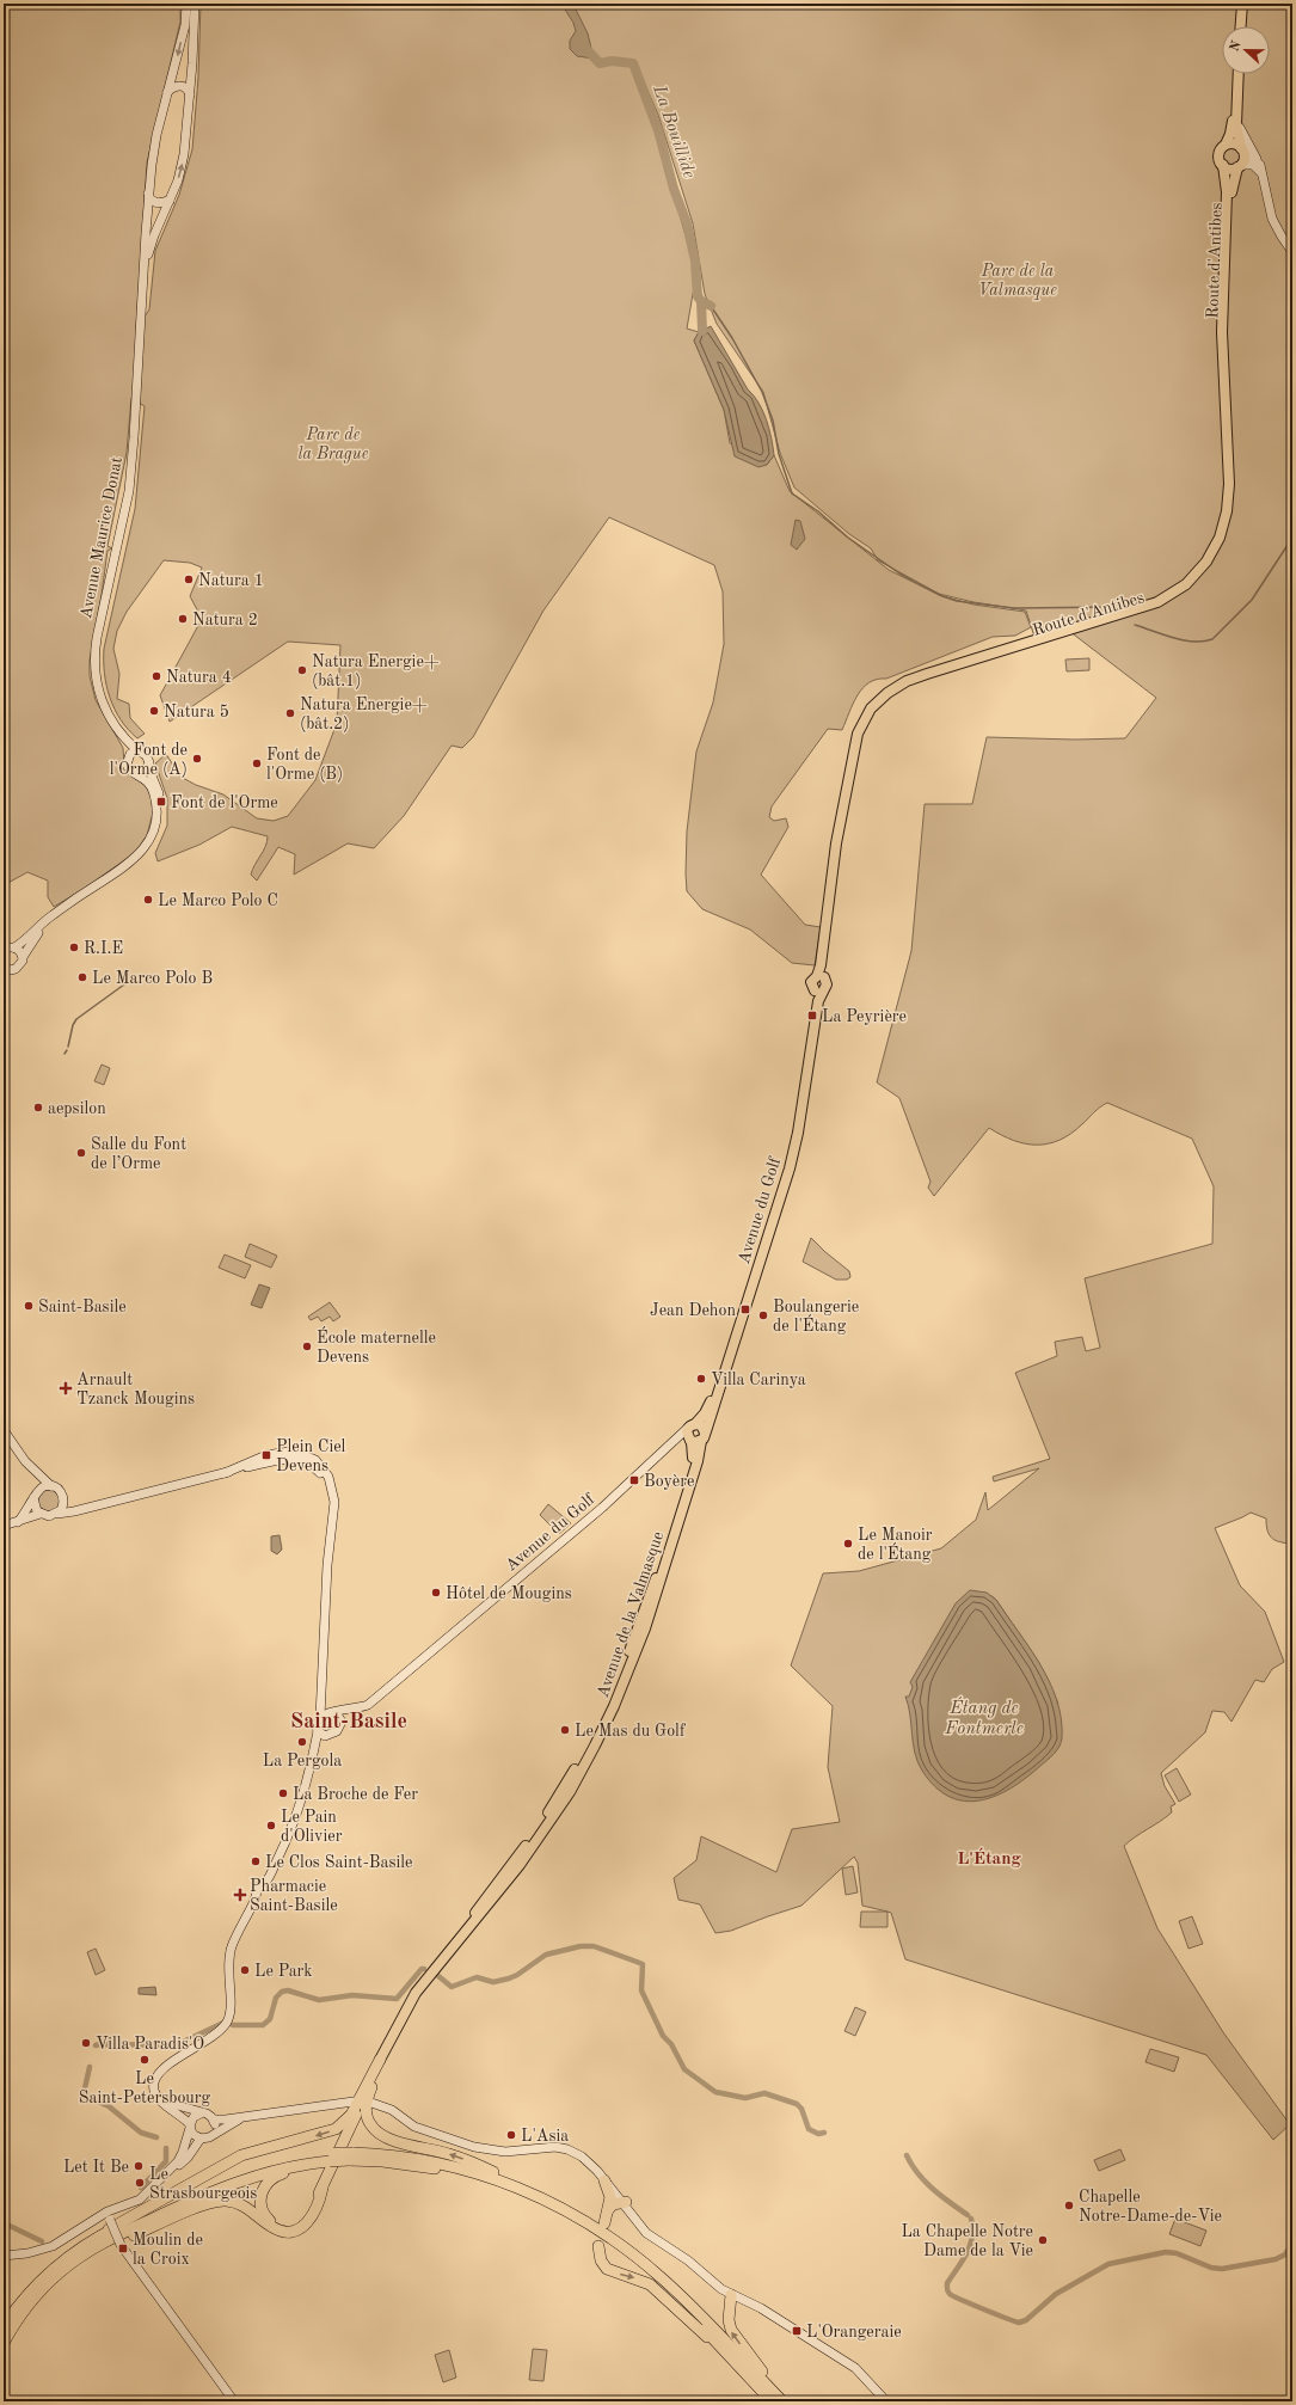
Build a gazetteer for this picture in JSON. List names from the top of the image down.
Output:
{
  "streets": {
    "main road": [
      "Route d'Antibes",
      "Avenue Maurice Donat",
      "Avenue du Golf",
      "Avenue de la Valmasque"
    ]
  },
  "crossings": [
    ["Route d'Antibes", "Avenue du Golf"],
    ["Avenue du Golf", "Avenue de la Valmasque"]
  ],
  "districts": ["Saint-Basile", "L'Étang"],
  "water": ["La Bouillide", "Étang de Fontmerle"],
  "parks": ["Parc de la Valmasque", "Parc de la Brague"],
  "places": {
    "other": [
      "Natura 1",
      "Natura 2",
      "Natura Energie+ (bât.1)",
      "Natura 4",
      "Natura 5",
      "Natura Energie+ (bât.2)",
      "Font de l'Orme (A)",
      "Font de l'Orme (B)",
      "Le Marco Polo C",
      "R.I.E",
      "Le Marco Polo B",
      "aepsilon",
      "Salle du Font de l’Orme",
      "Saint-Basile",
      "Boulangerie de l'Étang",
      "École maternelle Devens",
      "Villa Carinya",
      "Le Manoir de l'Étang",
      "Hôtel de Mougins",
      "Le Mas du Golf",
      "La Pergola",
      "La Broche de Fer",
      "Le Pain d'Olivier",
      "Le Clos Saint-Basile",
      "Le Park",
      "Villa Paradis'O",
      "Le Saint-Petersbourg",
      "L'Asia",
      "Let It Be",
      "Le Strasbourgeois",
      "Chapelle Notre-Dame-de-Vie",
      "La Chapelle Notre Dame de la Vie"
    ],
    "transit": [
      "Font de l'Orme",
      "La Peyrière",
      "Jean Dehon",
      "Plein Ciel Devens",
      "Boyère",
      "Moulin de la Croix",
      "L'Orangeraie"
    ],
    "health": ["Arnault Tzanck Mougins", "Pharmacie Saint-Basile"]
  },
  "north": "left"
}
